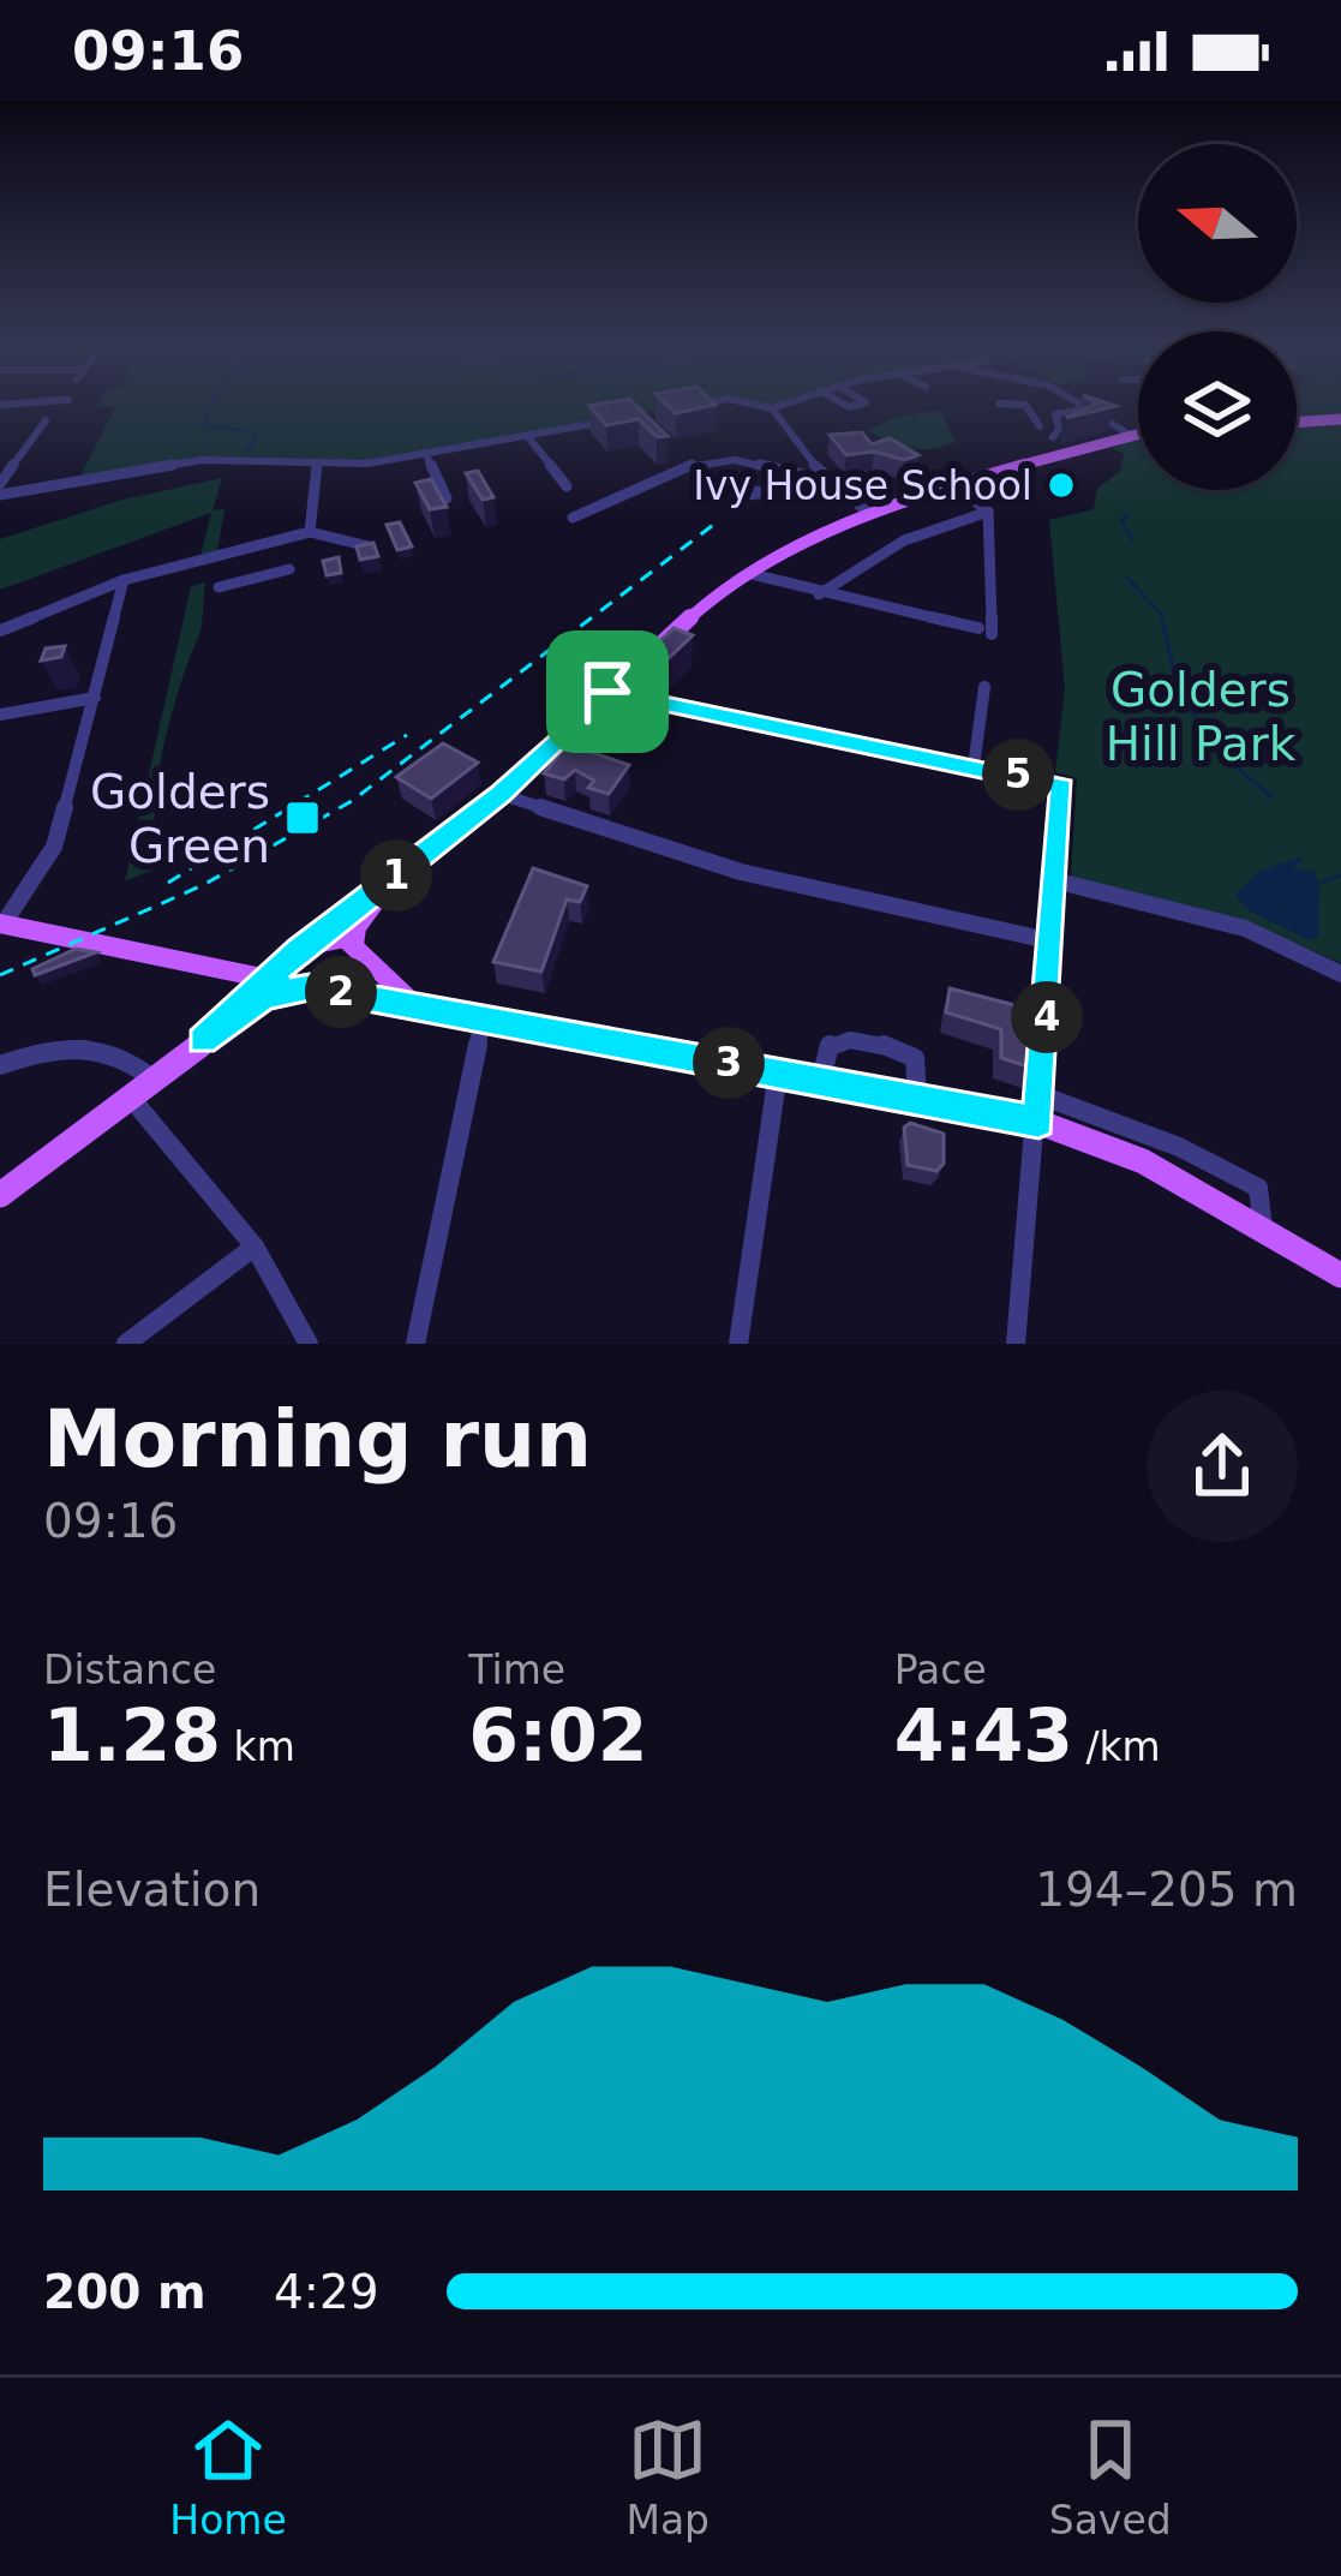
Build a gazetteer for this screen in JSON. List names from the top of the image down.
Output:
{
  "parks": ["Golders Hill Park"],
  "places": {
    "other": ["Ivy House School"],
    "transit": ["Golders Green"]
  },
  "north": "left",
  "page": {
    "status": "09:16",
    "pins": [
      "5",
      "1",
      "2",
      "4",
      "3"
    ],
    "heading": ["Morning run", "09:16"],
    "stats": [
      ["Distance", "1.28 km"],
      ["Time", "6:02"],
      ["Pace", "4:43 /km"]
    ],
    "chart": ["Elevation", "194–205 m"],
    "list": [
      {
        "name": "200 m",
        "note": "4:29"
      }
    ],
    "tabs": ["Home", "Map", "Saved"]
  }
}
